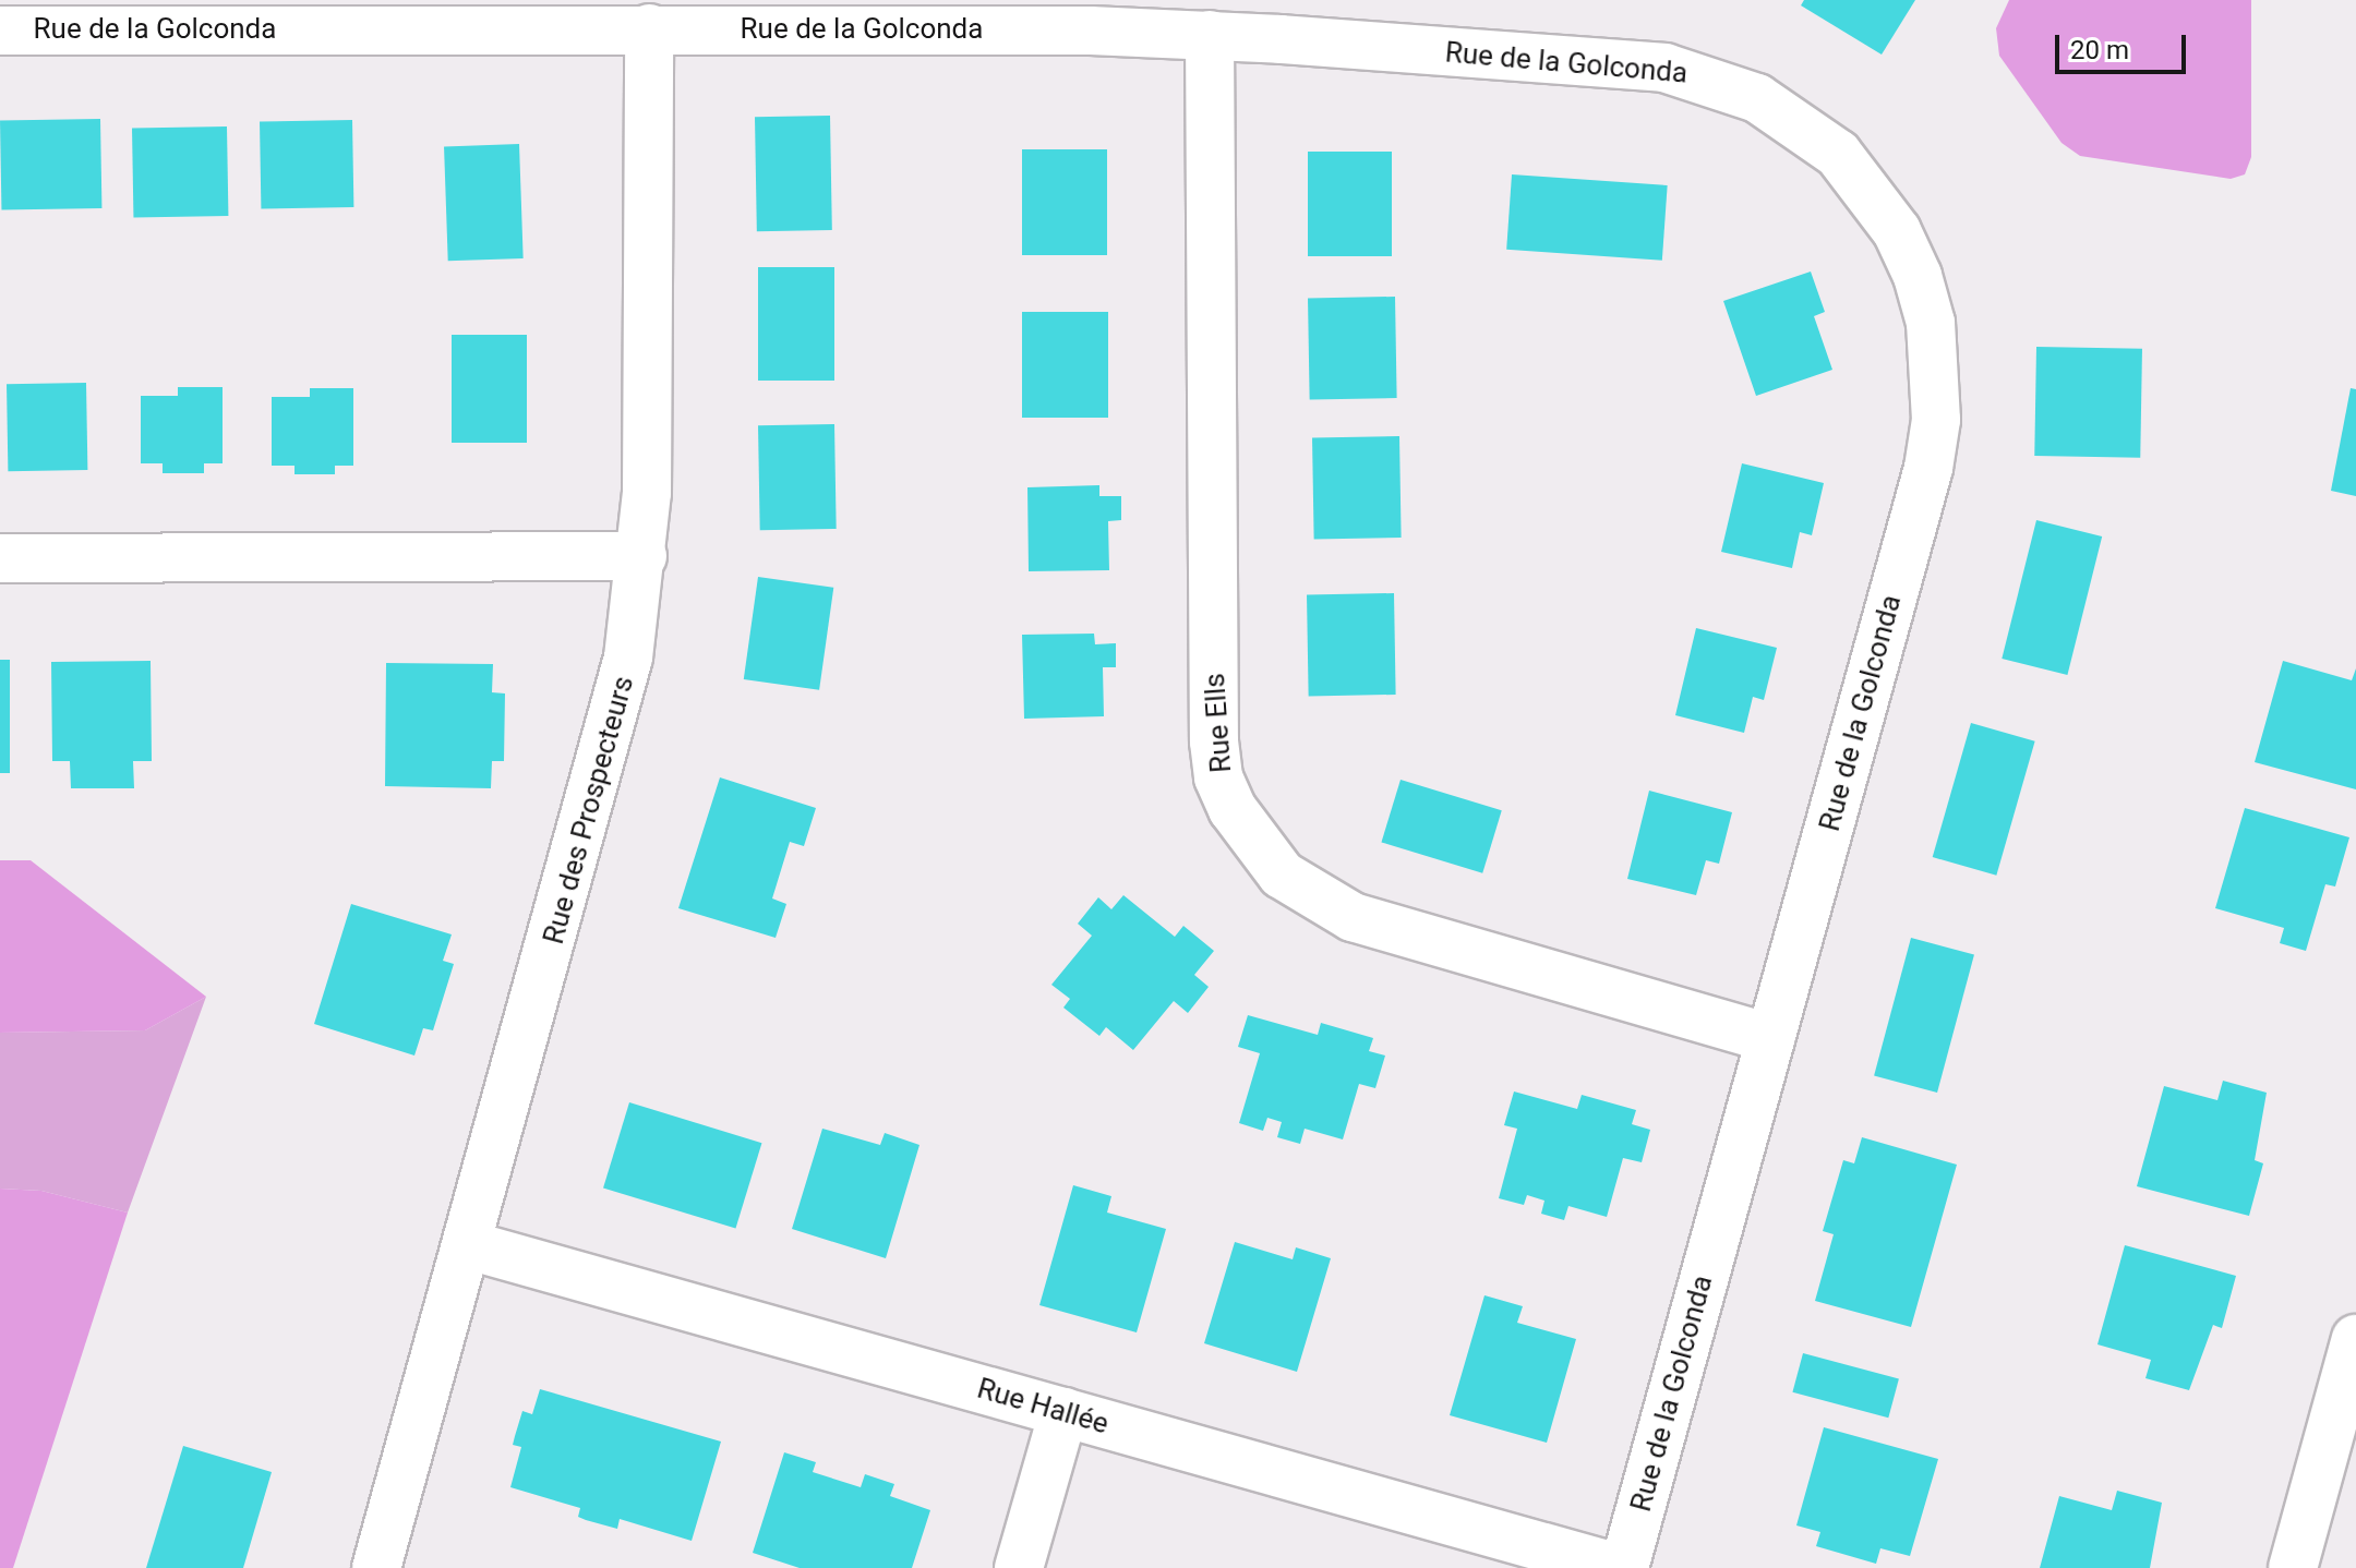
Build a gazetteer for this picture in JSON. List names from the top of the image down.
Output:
{
  "streets": {
    "street": [
      "Rue de la Golconda",
      "Rue Ells",
      "Rue des Prospecteurs",
      "Rue Hallée"
    ]
  },
  "crossings": [
    ["Rue de la Golconda", "Rue Ells"],
    ["Rue de la Golconda", "Rue des Prospecteurs"],
    ["Rue de la Golconda", "Rue Hallée"],
    ["Rue des Prospecteurs", "Rue Hallée"]
  ],
  "scale_bar": "20 m"
}
